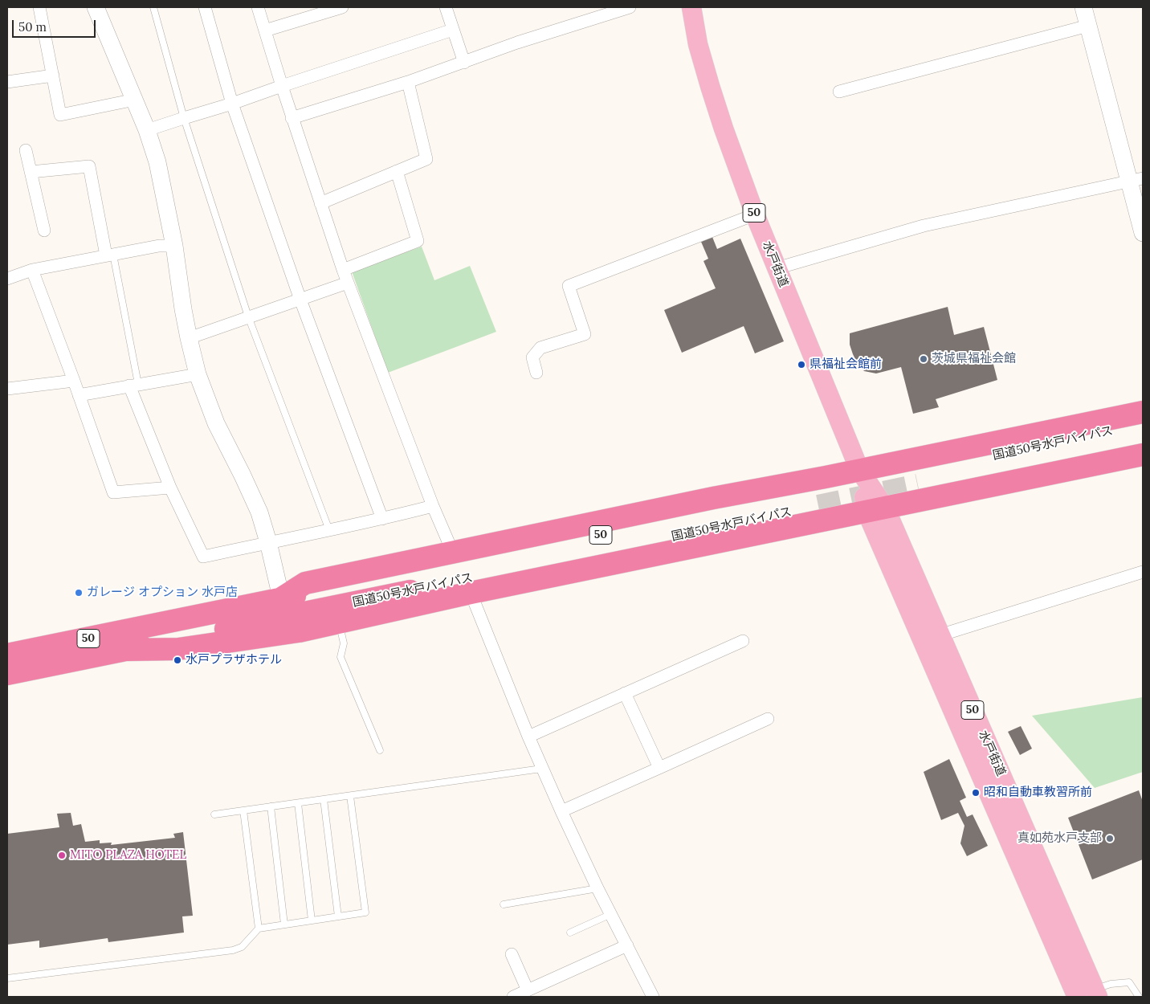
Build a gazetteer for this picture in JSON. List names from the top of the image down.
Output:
{
  "streets": {
    "highway": ["50", "国道50号水戸バイパス"],
    "main road": ["水戸街道"]
  },
  "crossings": [
    ["50", "国道50号水戸バイパス"]
  ],
  "places": [
    "茨城県福祉会館",
    "県福祉会館前",
    "ガレージ オプション 水戸店",
    "水戸プラザホテル",
    "昭和自動車教習所前",
    "真如苑水戸支部",
    "MITO PLAZA HOTEL"
  ],
  "scale_bar": "50 m"
}
